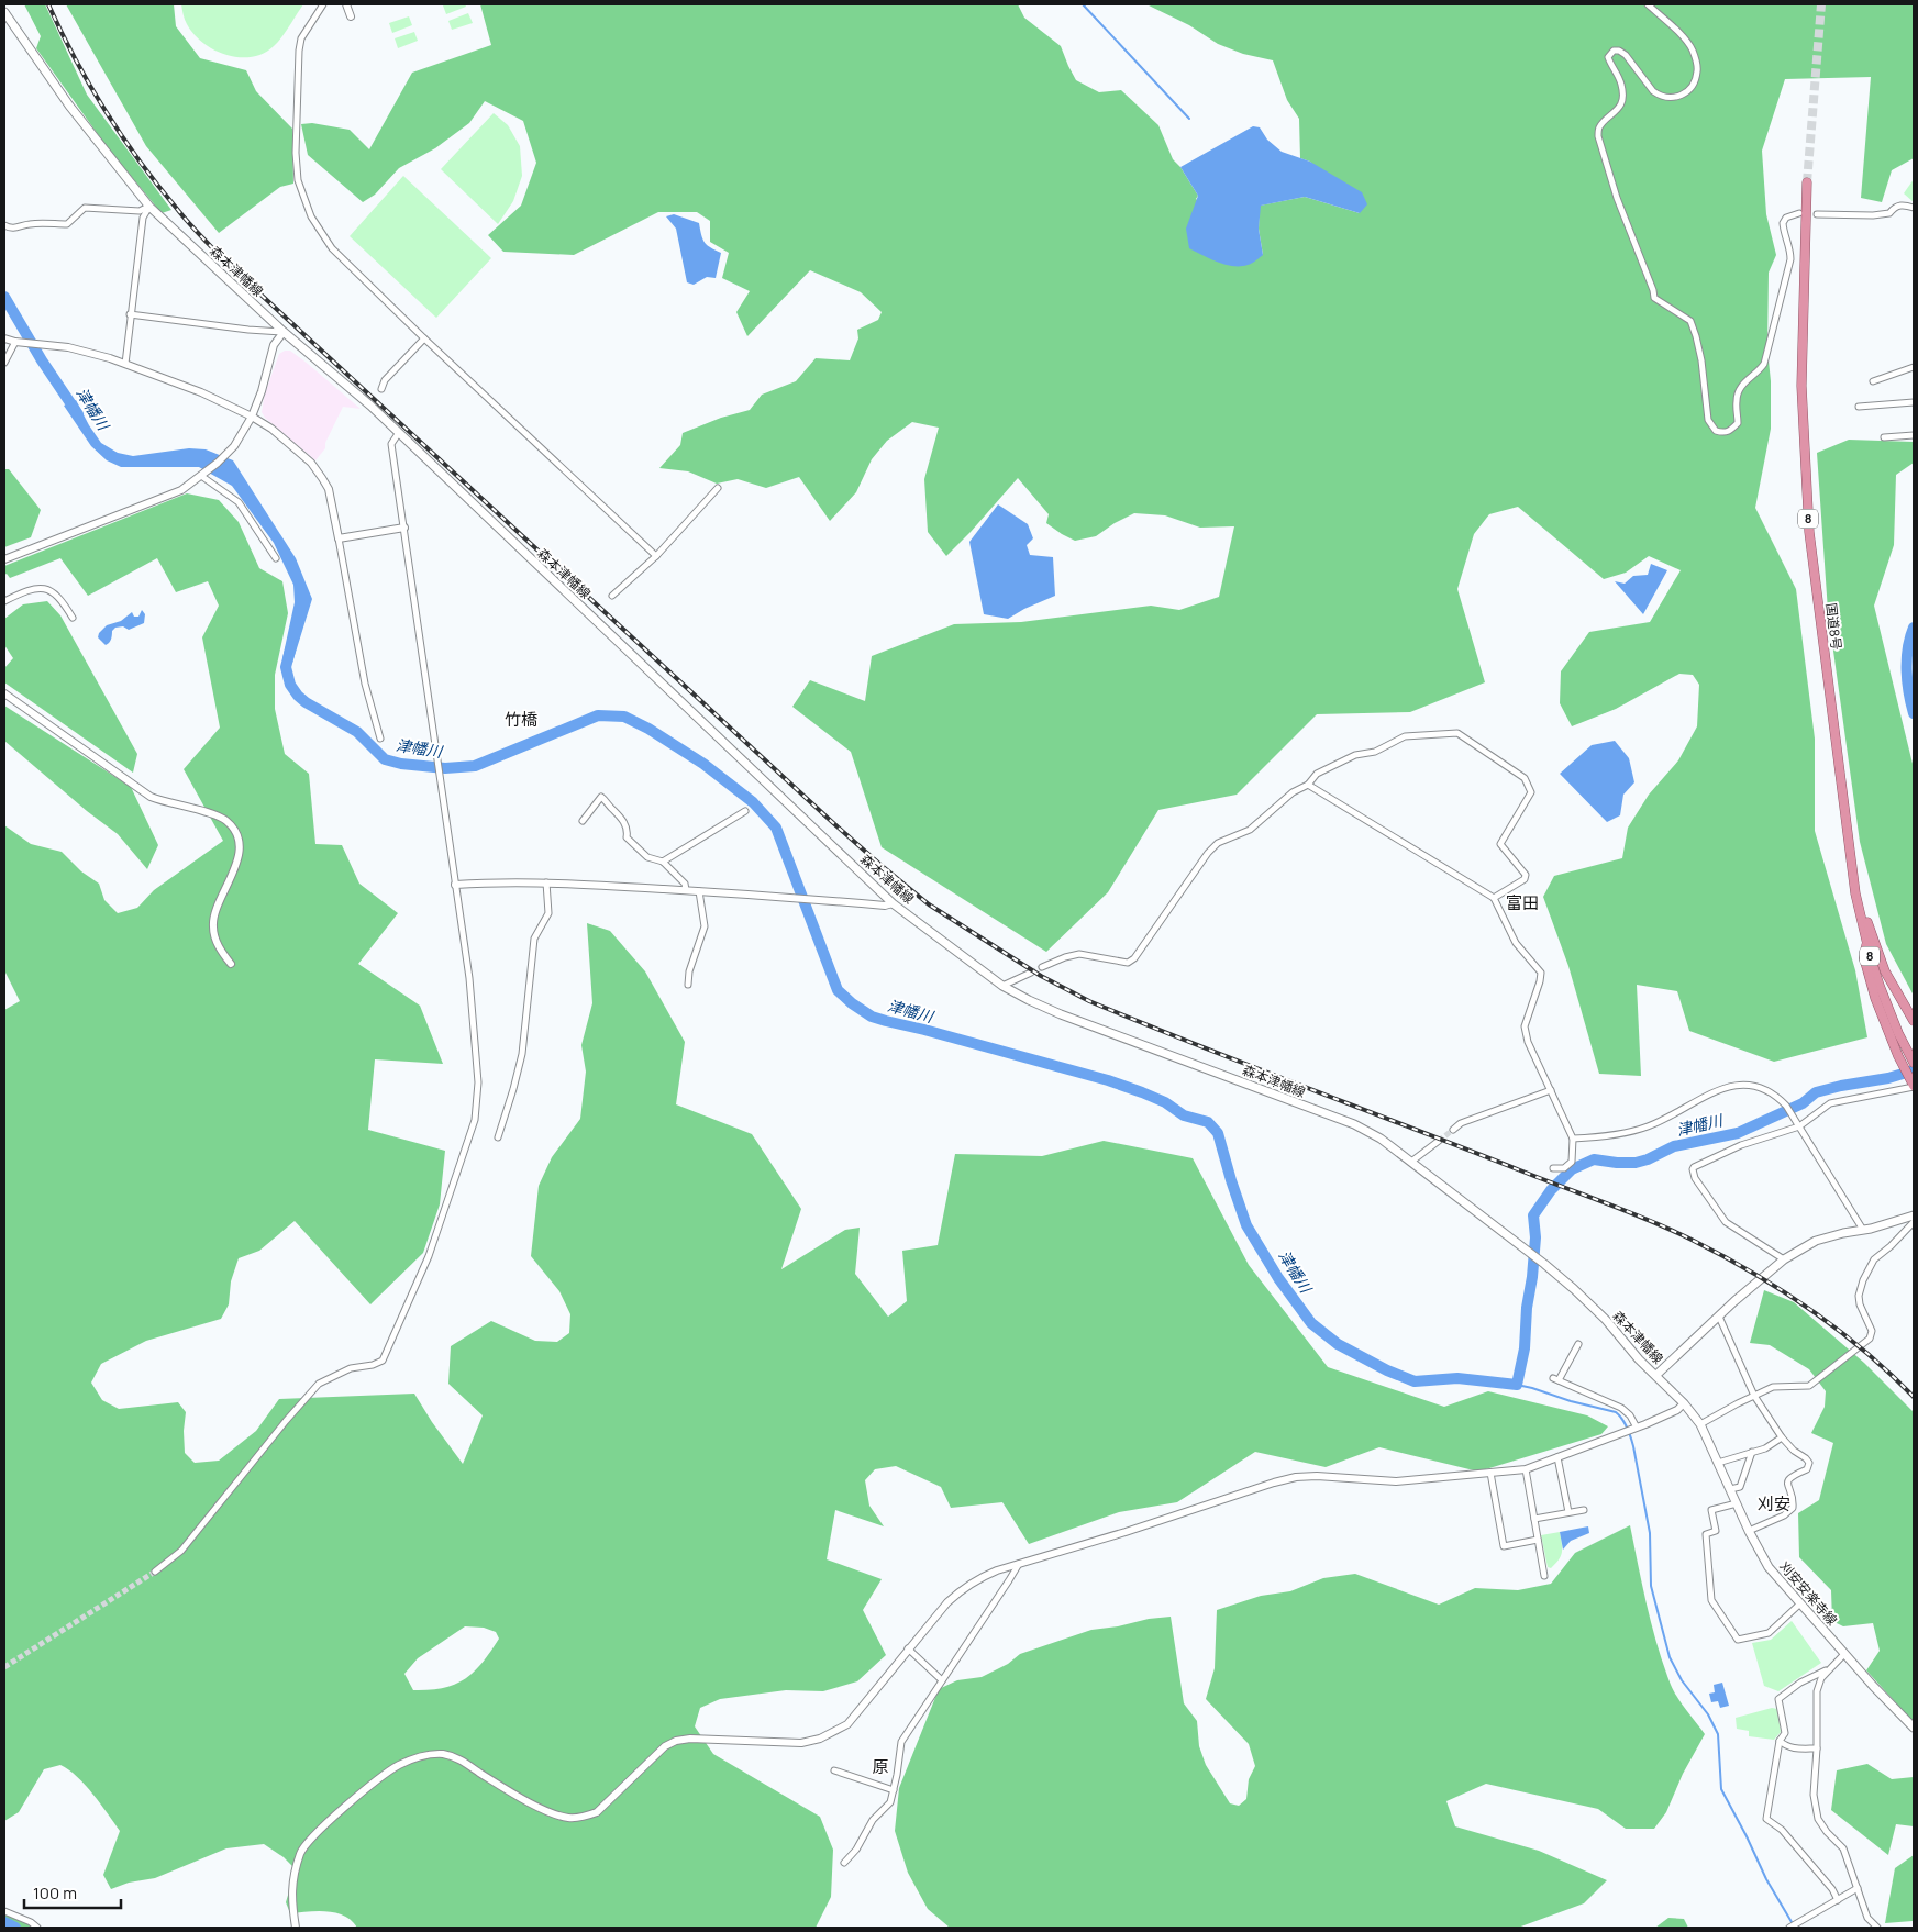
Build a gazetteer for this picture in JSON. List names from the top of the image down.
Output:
{
  "streets": {
    "highway": ["8", "国道8号"],
    "main road": ["森本津幡線", "刈安安楽寺線"]
  },
  "crossings": [
    ["森本津幡線", "刈安安楽寺線"],
    ["8", "国道8号"]
  ],
  "districts": [
    "竹橋",
    "富田",
    "刈安",
    "原"
  ],
  "water": ["津幡川"],
  "scale_bar": "100 m"
}
